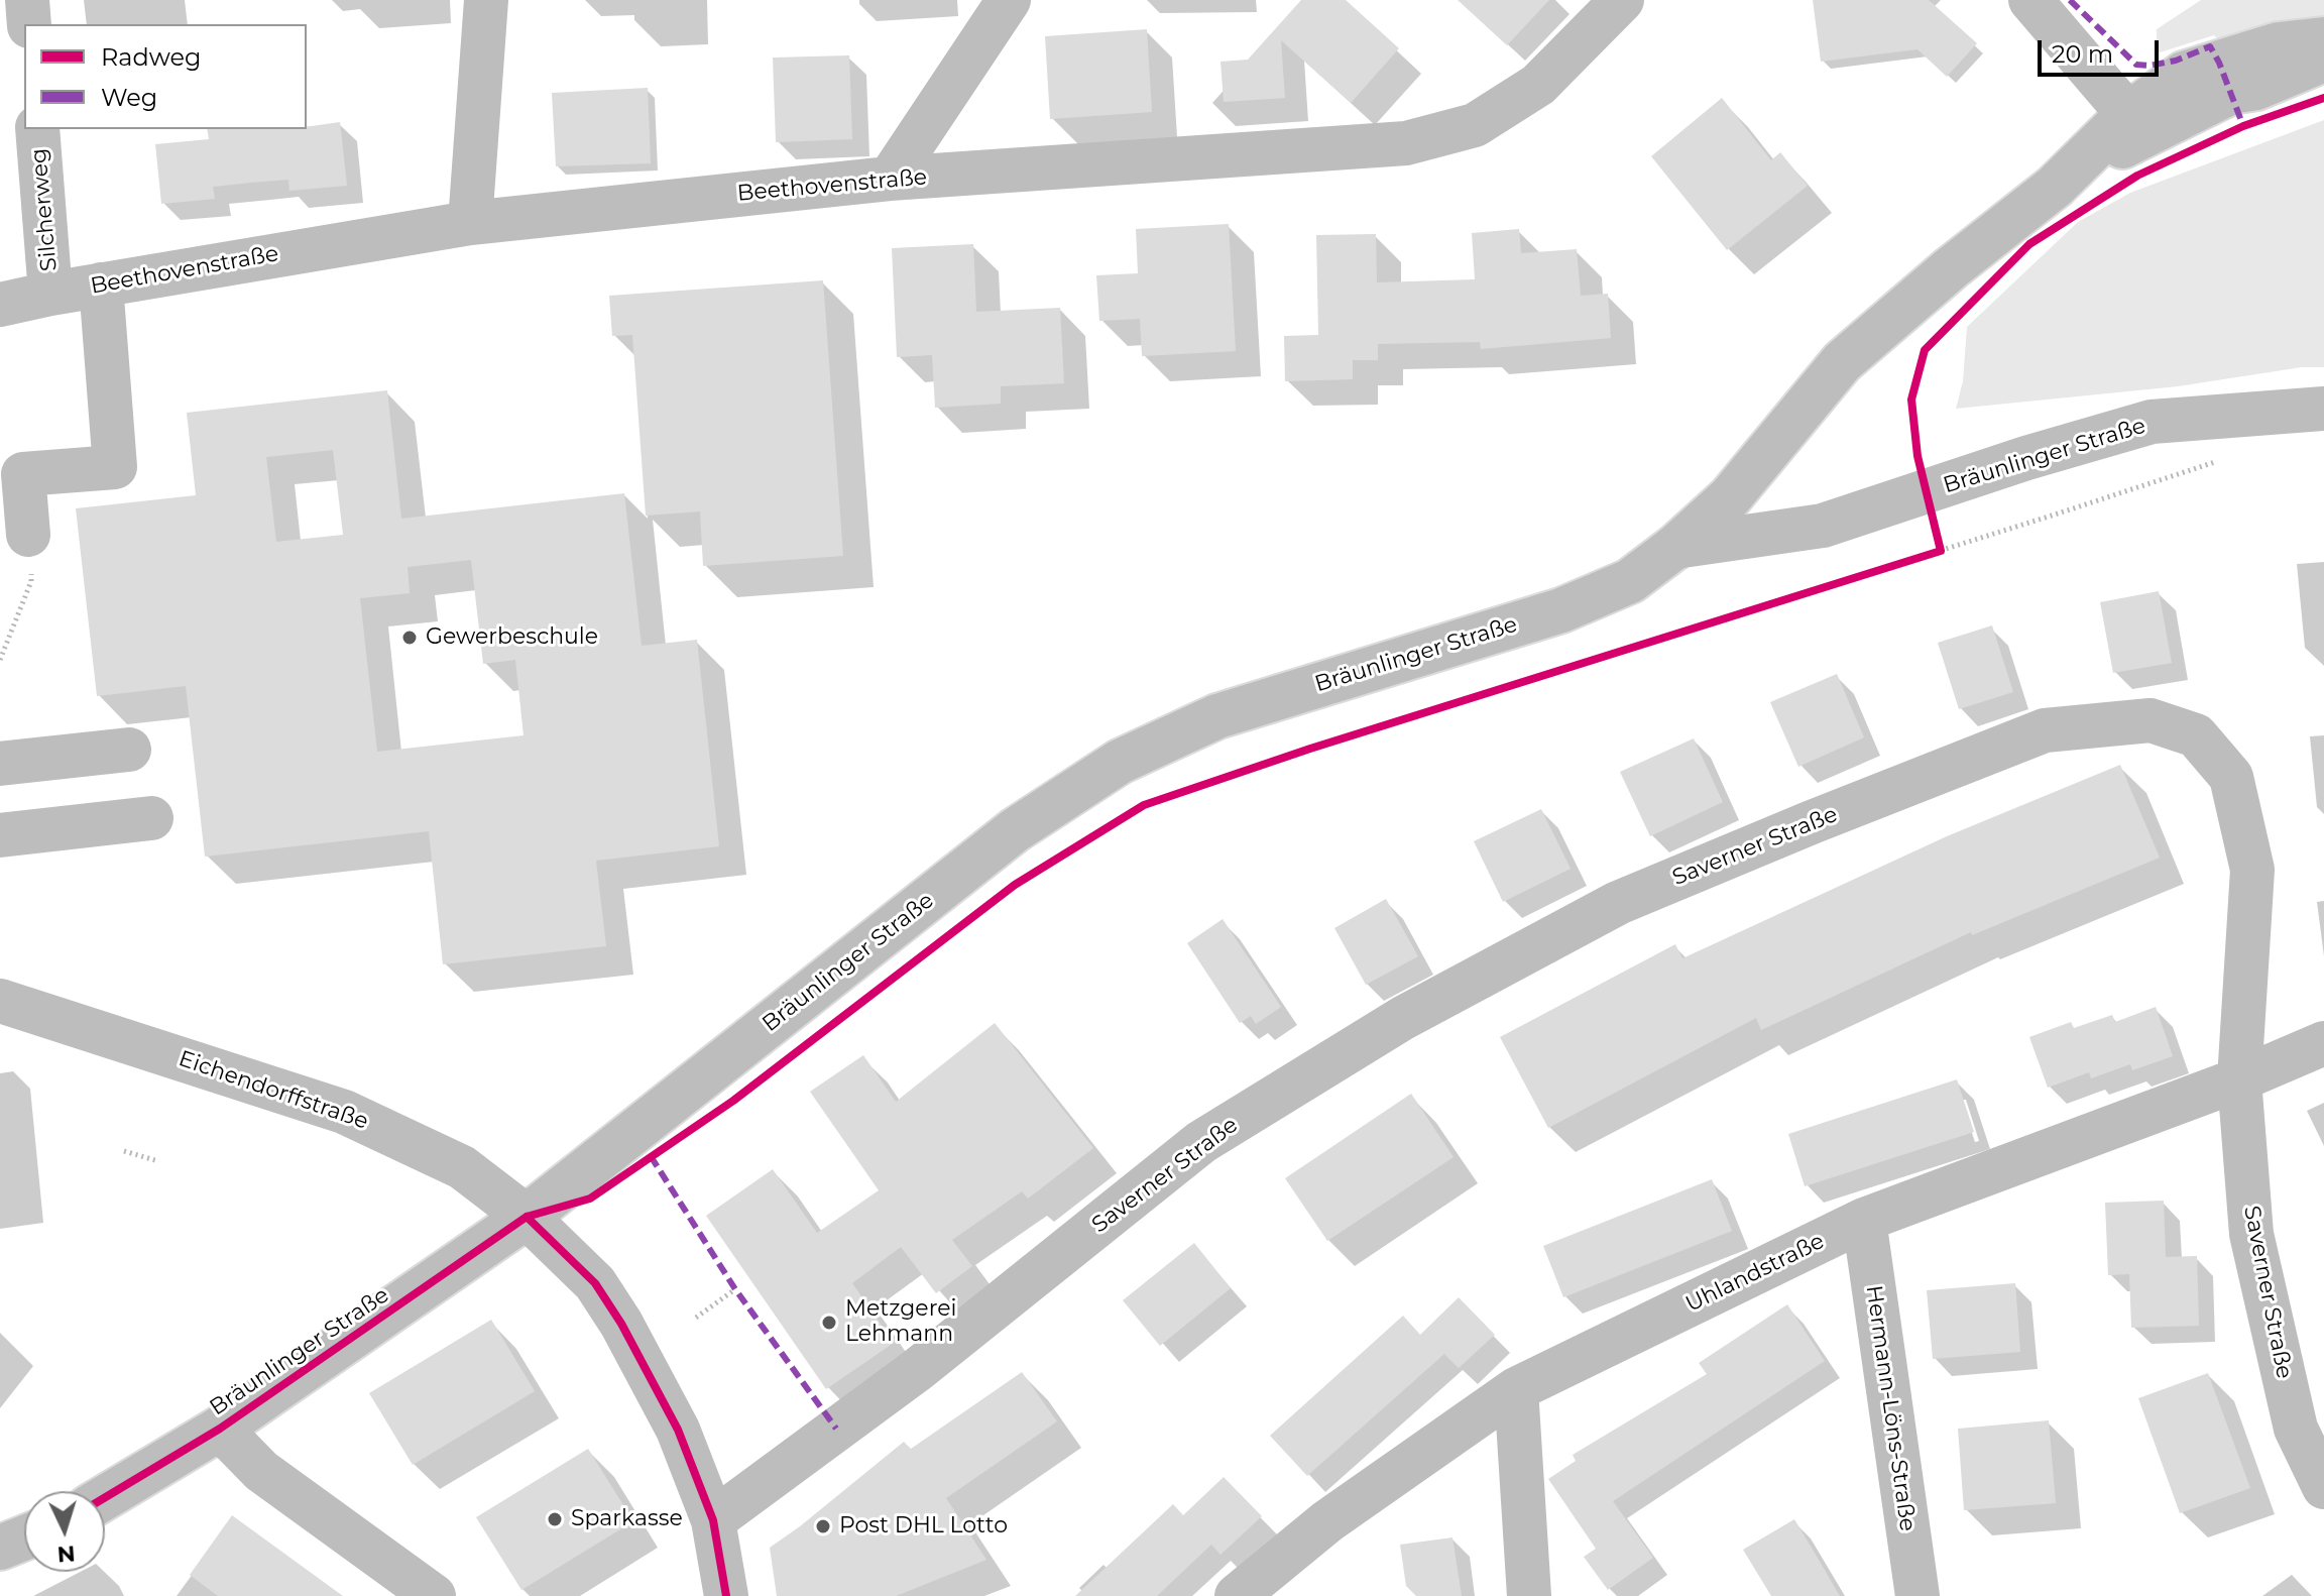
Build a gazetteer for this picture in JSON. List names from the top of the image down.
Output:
{
  "streets": {
    "street": [
      "Beethovenstraße",
      "Silcherweg",
      "Bräunlinger Straße",
      "Saverner Straße",
      "Eichendorffstraße",
      "Uhlandstraße",
      "Hermann-Löns-Straße"
    ]
  },
  "crossings": [
    ["Beethovenstraße", "Silcherweg"],
    ["Bräunlinger Straße", "Eichendorffstraße"],
    ["Saverner Straße", "Eichendorffstraße"],
    ["Saverner Straße", "Uhlandstraße"],
    ["Uhlandstraße", "Hermann-Löns-Straße"]
  ],
  "places": [
    "Gewerbeschule",
    "Metzgerei Lehmann",
    "Sparkasse",
    "Post DHL Lotto"
  ],
  "legend": ["Radweg", "Weg"],
  "scale_bar": "20 m",
  "north": "bottom"
}
